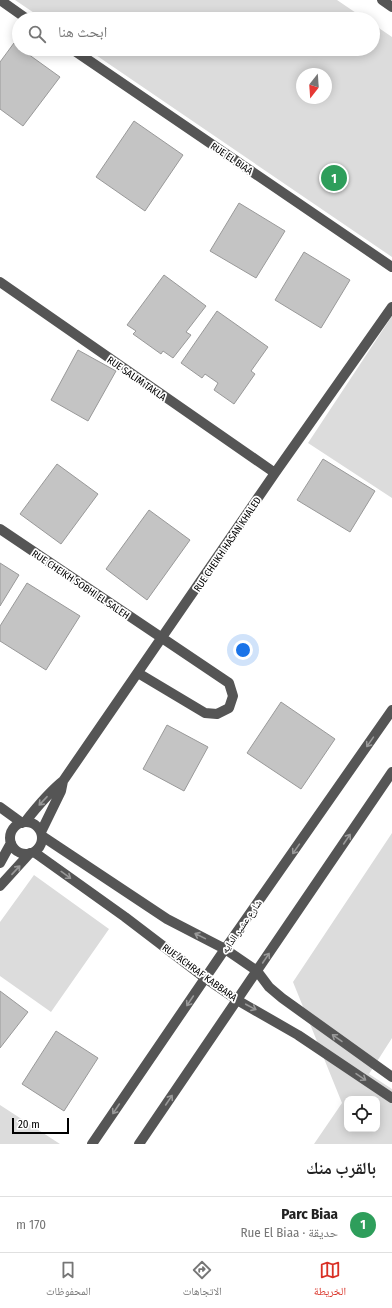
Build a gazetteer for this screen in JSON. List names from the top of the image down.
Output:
{
  "streets": {
    "street": [
      "RUE EL BIAA",
      "RUE SALIM TAKLA",
      "RUE CHEIKH HASAN KHALED",
      "RUE CHEIKH SOBHI EL SALEH",
      "شارع عشير الدايه",
      "RUE ACHRAF KABBARA"
    ]
  },
  "crossings": [
    ["RUE SALIM TAKLA", "RUE CHEIKH HASAN KHALED"],
    ["RUE CHEIKH HASAN KHALED", "RUE CHEIKH SOBHI EL SALEH"],
    ["RUE CHEIKH HASAN KHALED", "RUE ACHRAF KABBARA"],
    ["شارع عشير الدايه", "RUE ACHRAF KABBARA"]
  ],
  "scale_bar": "20 m",
  "north": "bottom",
  "page": {
    "search": "ابحث هنا",
    "pins": "1",
    "scale": "20 m",
    "heading": "بالقرب منك",
    "list": [
      {
        "mark": "1",
        "name": "Parc Biaa",
        "note": "حديقة · Rue El Biaa",
        "value": "170 m"
      }
    ],
    "nav": ["الخريطة", "الاتجاهات", "المحفوظات"]
  }
}
